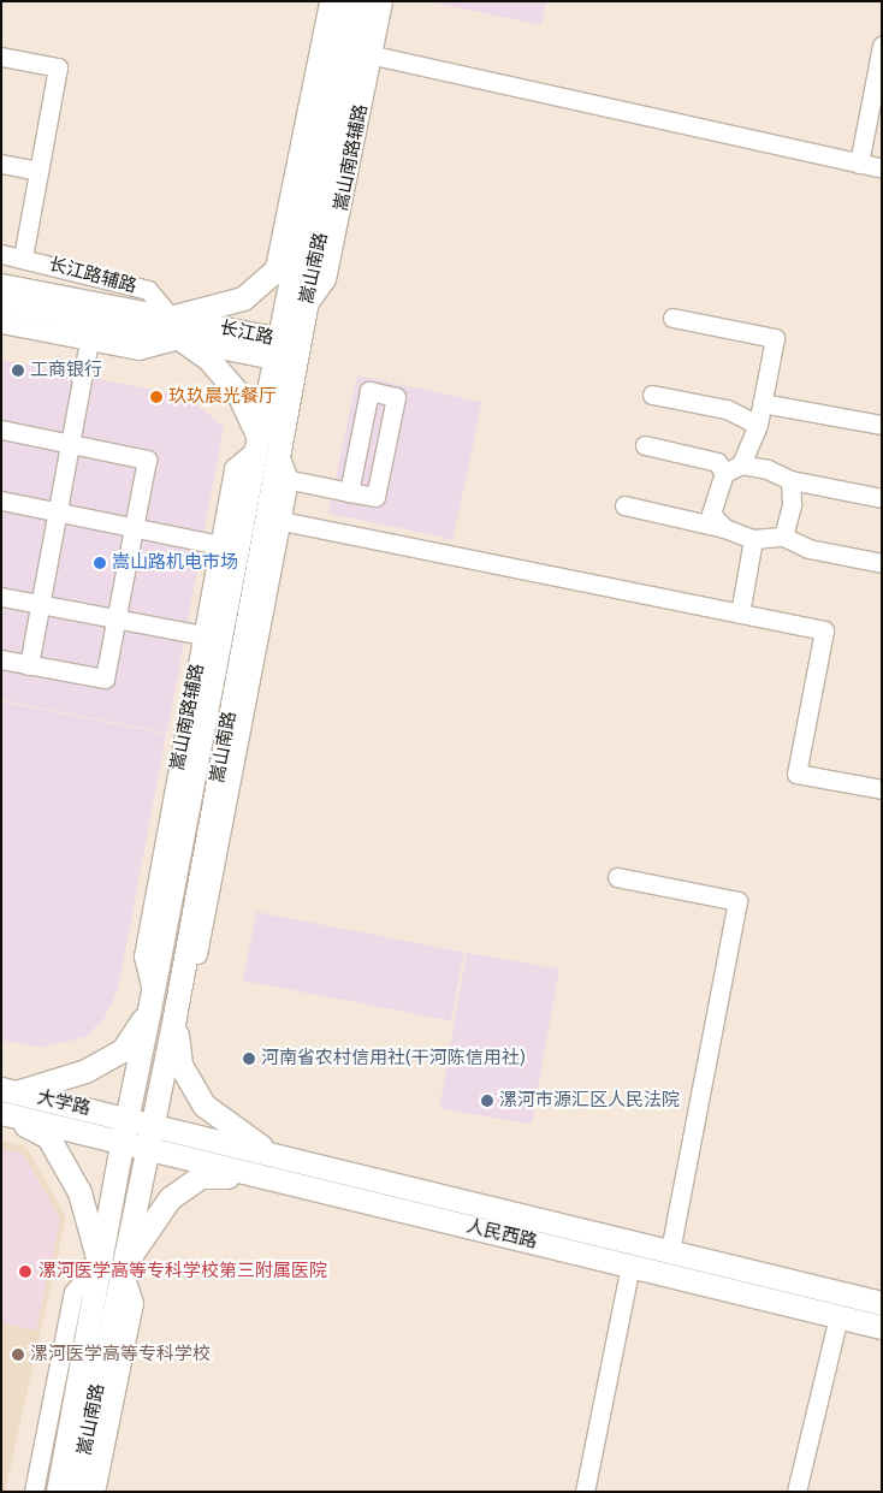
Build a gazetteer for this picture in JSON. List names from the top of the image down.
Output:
{
  "streets": {
    "main road": [
      "嵩山南路",
      "长江路",
      "大学路",
      "人民西路"
    ],
    "street": ["长江路辅路"]
  },
  "crossings": [
    ["嵩山南路", "长江路"],
    ["嵩山南路", "大学路"],
    ["嵩山南路", "人民西路"],
    ["长江路辅路", "长江路"],
    ["大学路", "人民西路"]
  ],
  "places": [
    "工商银行",
    "玖玖晨光餐厅",
    "嵩山路机电市场",
    "河南省农村信用社(干河陈信用社)",
    "漯河市源汇区人民法院",
    "漯河医学高等专科学校第三附属医院",
    "漯河医学高等专科学校"
  ]
}
